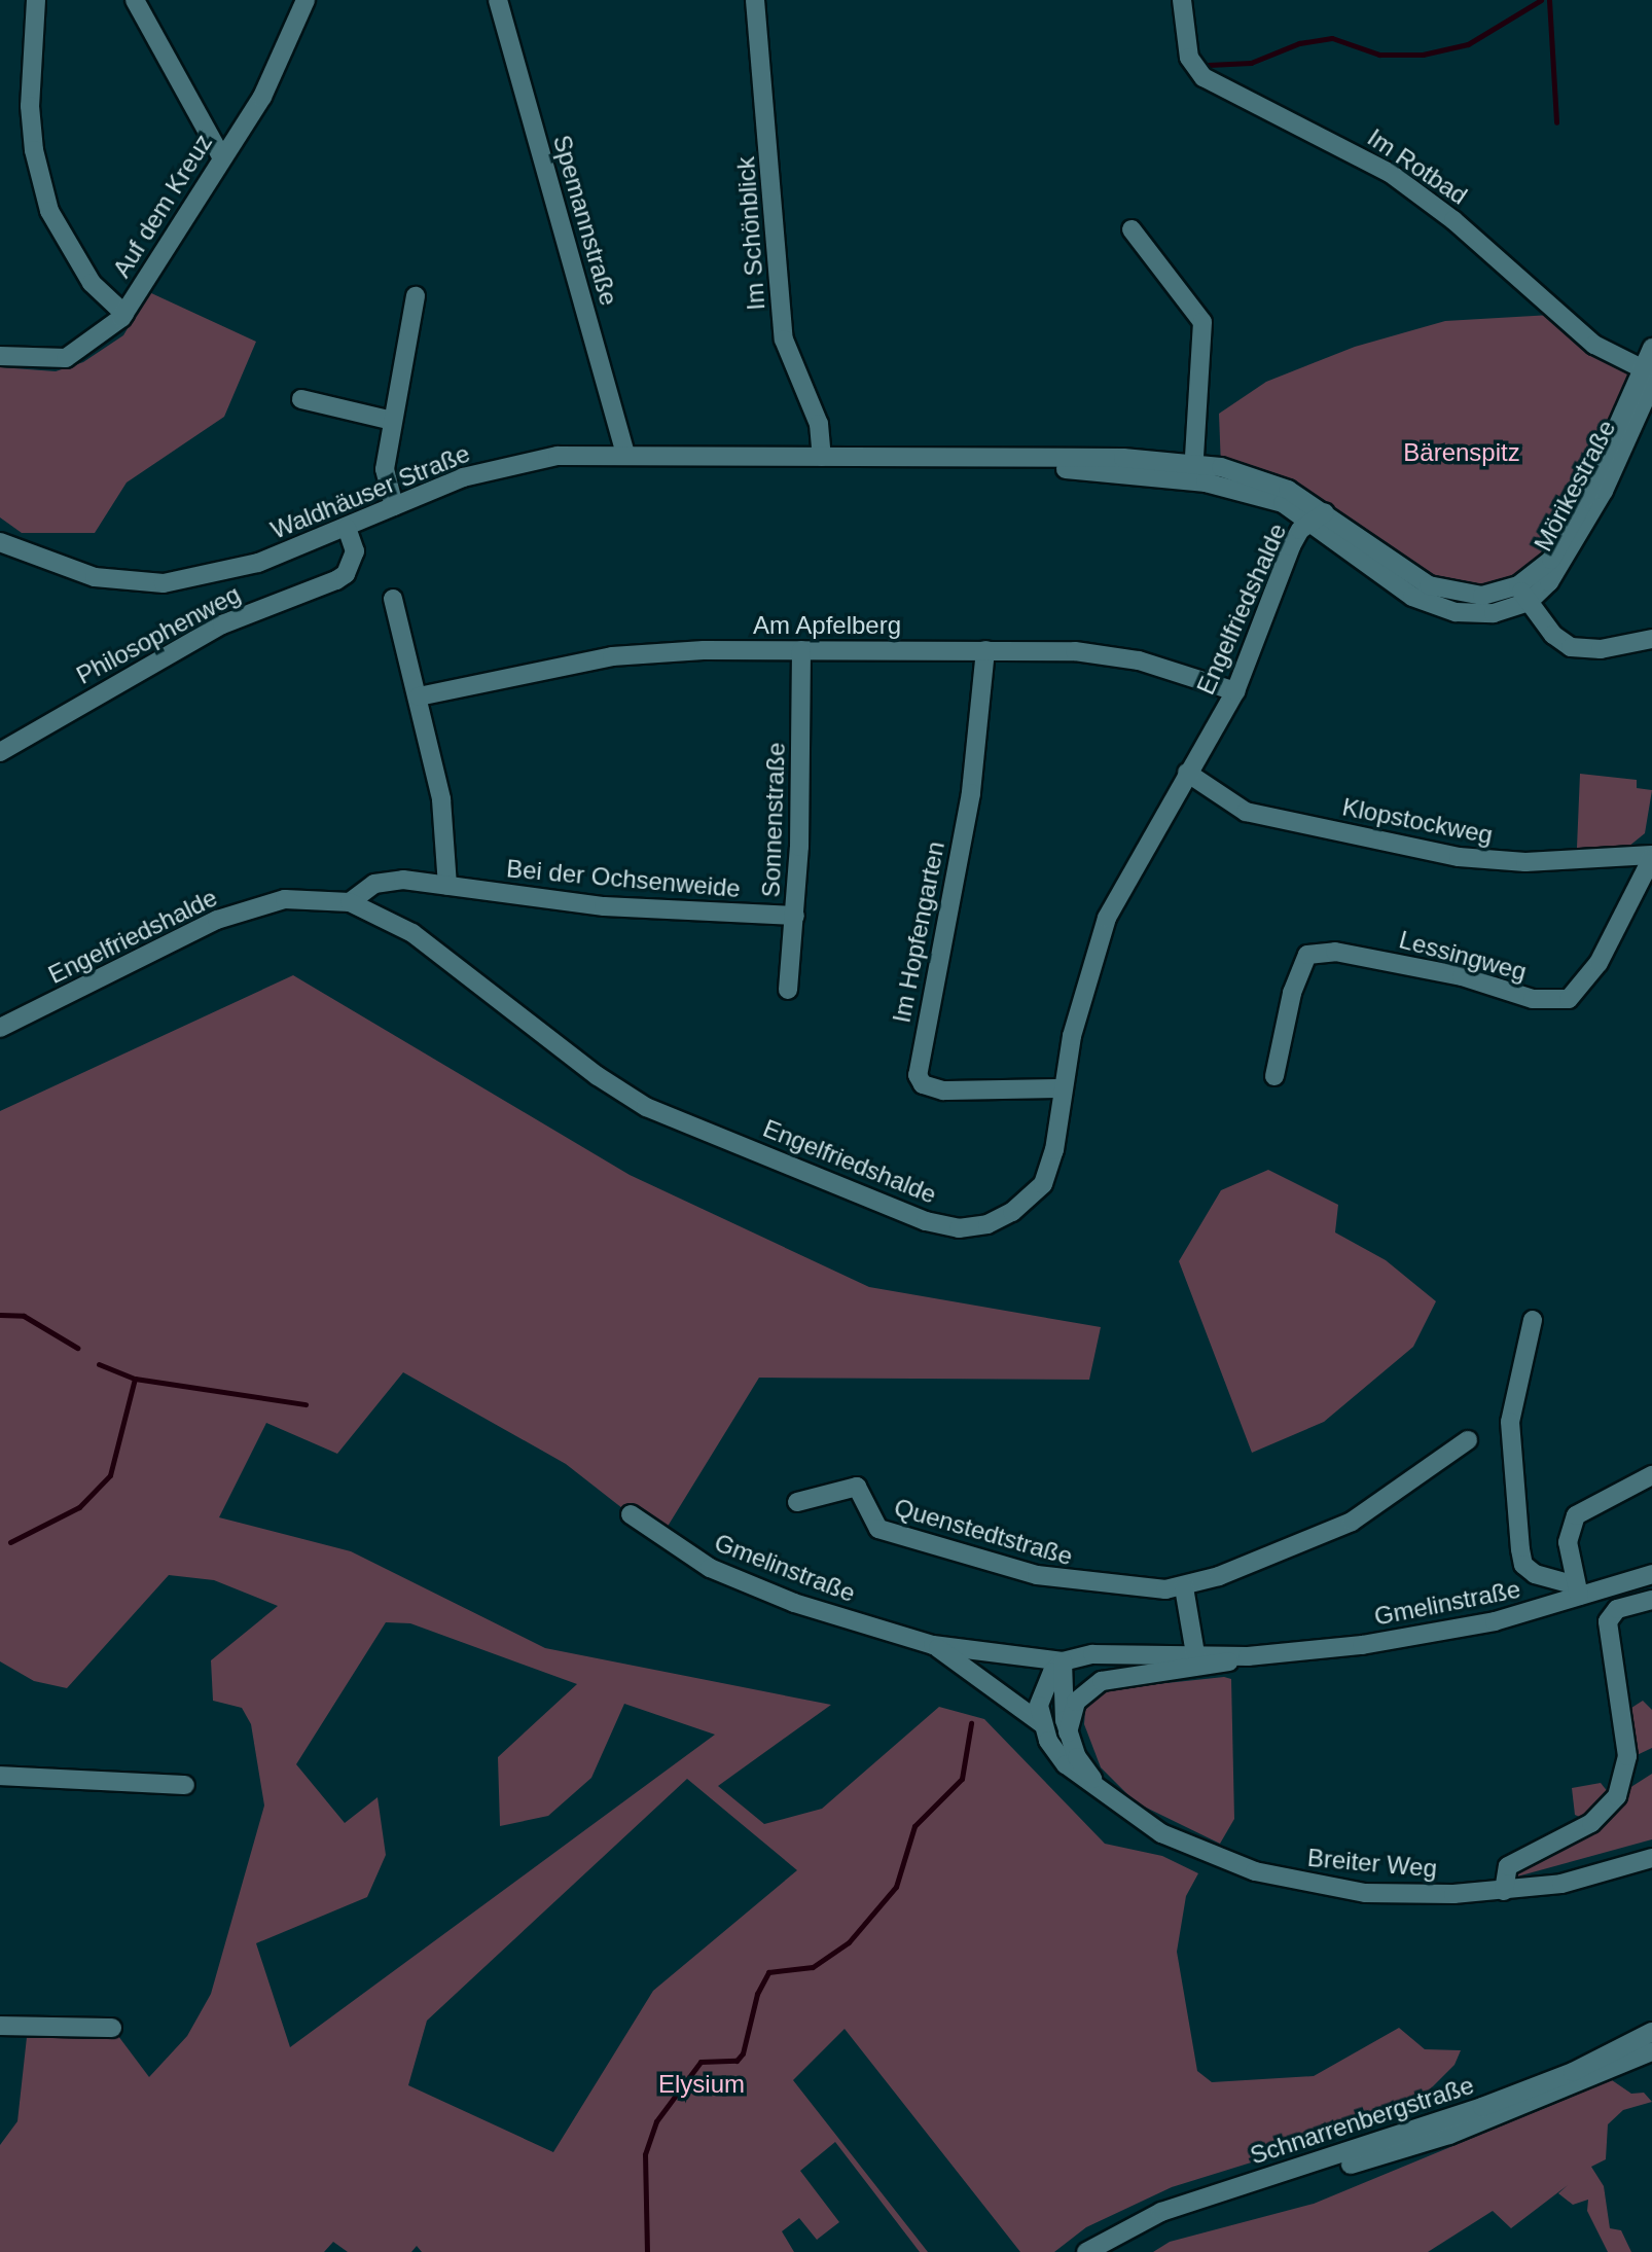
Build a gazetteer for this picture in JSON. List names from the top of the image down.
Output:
{
  "streets": {
    "street": [
      "Im Rotbad",
      "Auf dem Kreuz",
      "Spemannstraße",
      "Im Schönblick",
      "Mörikestraße",
      "Waldhäuser Straße",
      "Engelfriedshalde",
      "Am Apfelberg",
      "Philosophenweg",
      "Sonnenstraße",
      "Klopstockweg",
      "Bei der Ochsenweide",
      "Im Hopfengarten",
      "Lessingweg",
      "Quenstedtstraße",
      "Gmelinstraße",
      "Breiter Weg",
      "Schnarrenbergstraße"
    ]
  },
  "crossings": [
    ["Im Rotbad", "Mörikestraße"],
    ["Spemannstraße", "Waldhäuser Straße"],
    ["Im Schönblick", "Waldhäuser Straße"],
    ["Mörikestraße", "Waldhäuser Straße"],
    ["Waldhäuser Straße", "Engelfriedshalde"],
    ["Waldhäuser Straße", "Philosophenweg"],
    ["Engelfriedshalde", "Am Apfelberg"],
    ["Engelfriedshalde", "Klopstockweg"],
    ["Engelfriedshalde", "Bei der Ochsenweide"],
    ["Engelfriedshalde", "Im Hopfengarten"],
    ["Am Apfelberg", "Sonnenstraße"],
    ["Am Apfelberg", "Im Hopfengarten"],
    ["Sonnenstraße", "Bei der Ochsenweide"],
    ["Klopstockweg", "Lessingweg"],
    ["Gmelinstraße", "Breiter Weg"]
  ],
  "parks": ["Bärenspitz", "Elysium"]
}
